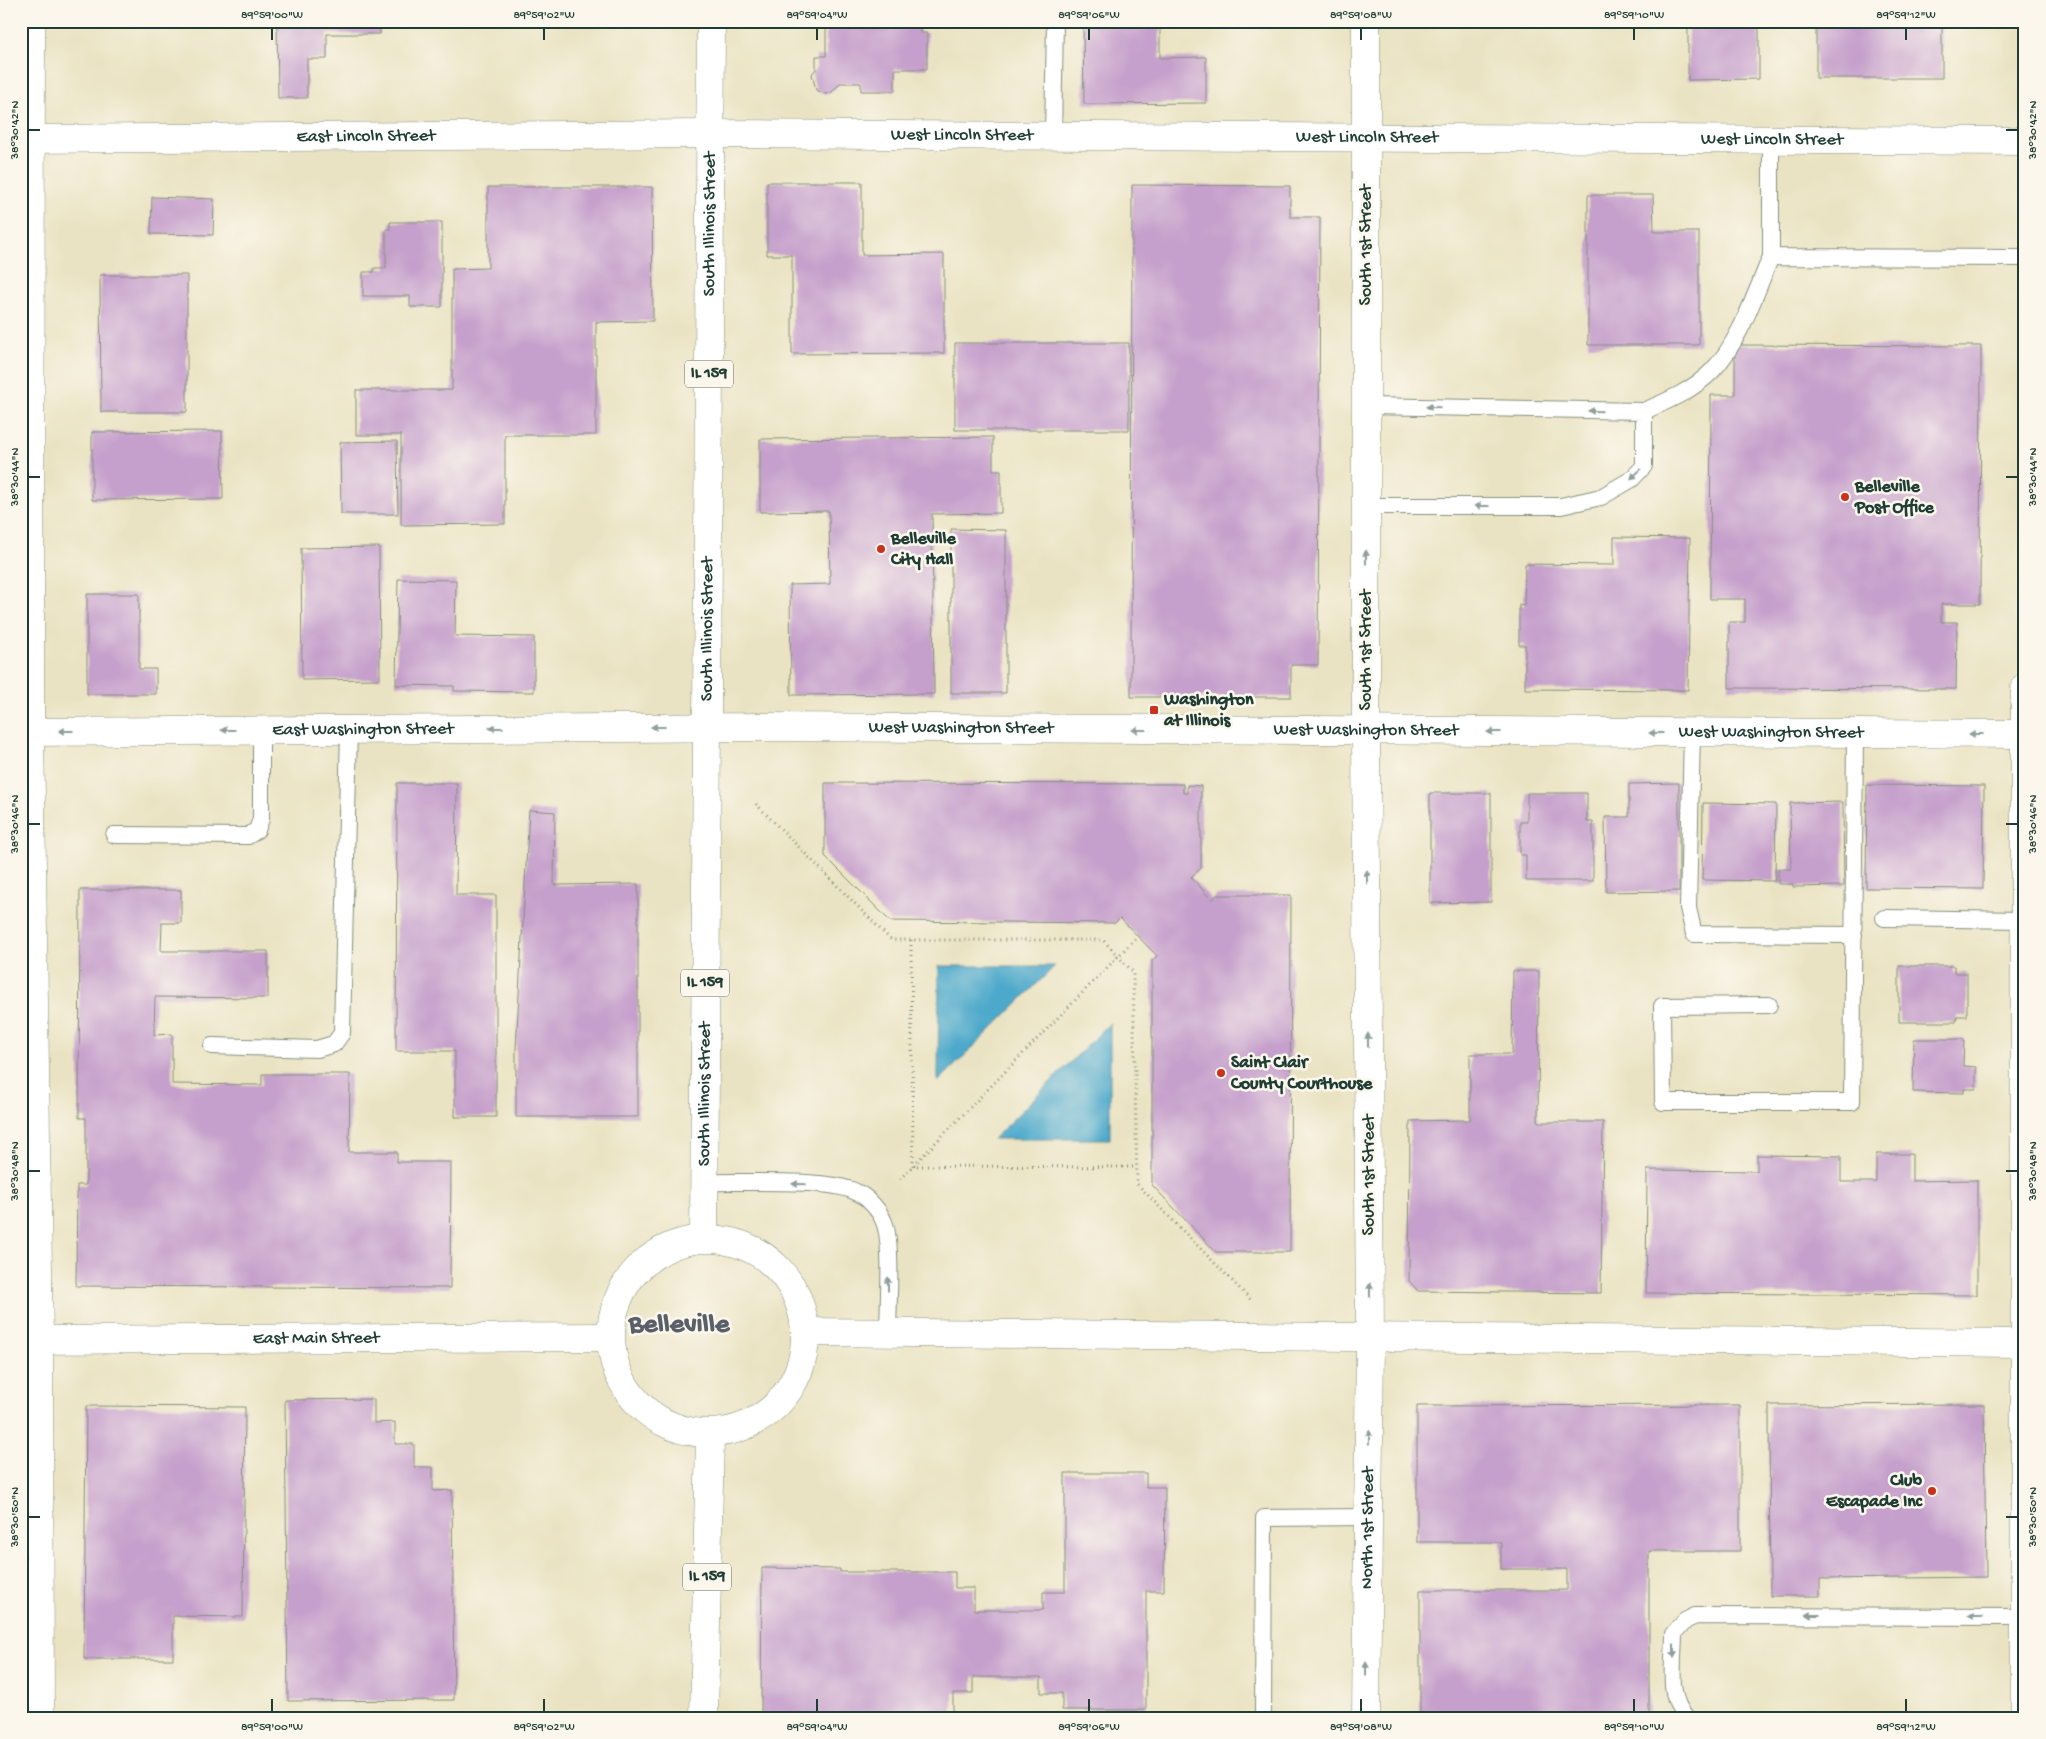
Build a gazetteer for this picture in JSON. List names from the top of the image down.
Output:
{
  "streets": {
    "street": [
      "West Lincoln Street",
      "East Lincoln Street",
      "South Illinois Street",
      "South 1st Street",
      "IL 159",
      "West Washington Street",
      "East Washington Street",
      "East Main Street",
      "North 1st Street"
    ]
  },
  "crossings": [
    ["West Lincoln Street", "East Lincoln Street"],
    ["West Lincoln Street", "South Illinois Street"],
    ["West Lincoln Street", "South 1st Street"],
    ["East Lincoln Street", "South Illinois Street"],
    ["South Illinois Street", "West Washington Street"],
    ["South Illinois Street", "East Washington Street"],
    ["South 1st Street", "West Washington Street"],
    ["South 1st Street", "North 1st Street"],
    ["West Washington Street", "East Washington Street"]
  ],
  "one_way": [
    "South 1st Street",
    "West Washington Street",
    "East Washington Street",
    "North 1st Street"
  ],
  "districts": ["Belleville"],
  "places": {
    "other": [
      "Belleville Post Office",
      "Belleville City Hall",
      "Saint Clair County Courthouse",
      "Club Escapade Inc"
    ],
    "transit": ["Washington at Illinois"]
  },
  "coordinates": [
    "89°59'00\"W",
    "89°59'02\"W",
    "89°59'04\"W",
    "89°59'06\"W",
    "89°59'08\"W",
    "89°59'10\"W",
    "89°59'12\"W",
    "38°30'42\"N",
    "38°30'44\"N",
    "38°30'46\"N",
    "38°30'48\"N",
    "38°30'50\"N"
  ]
}
